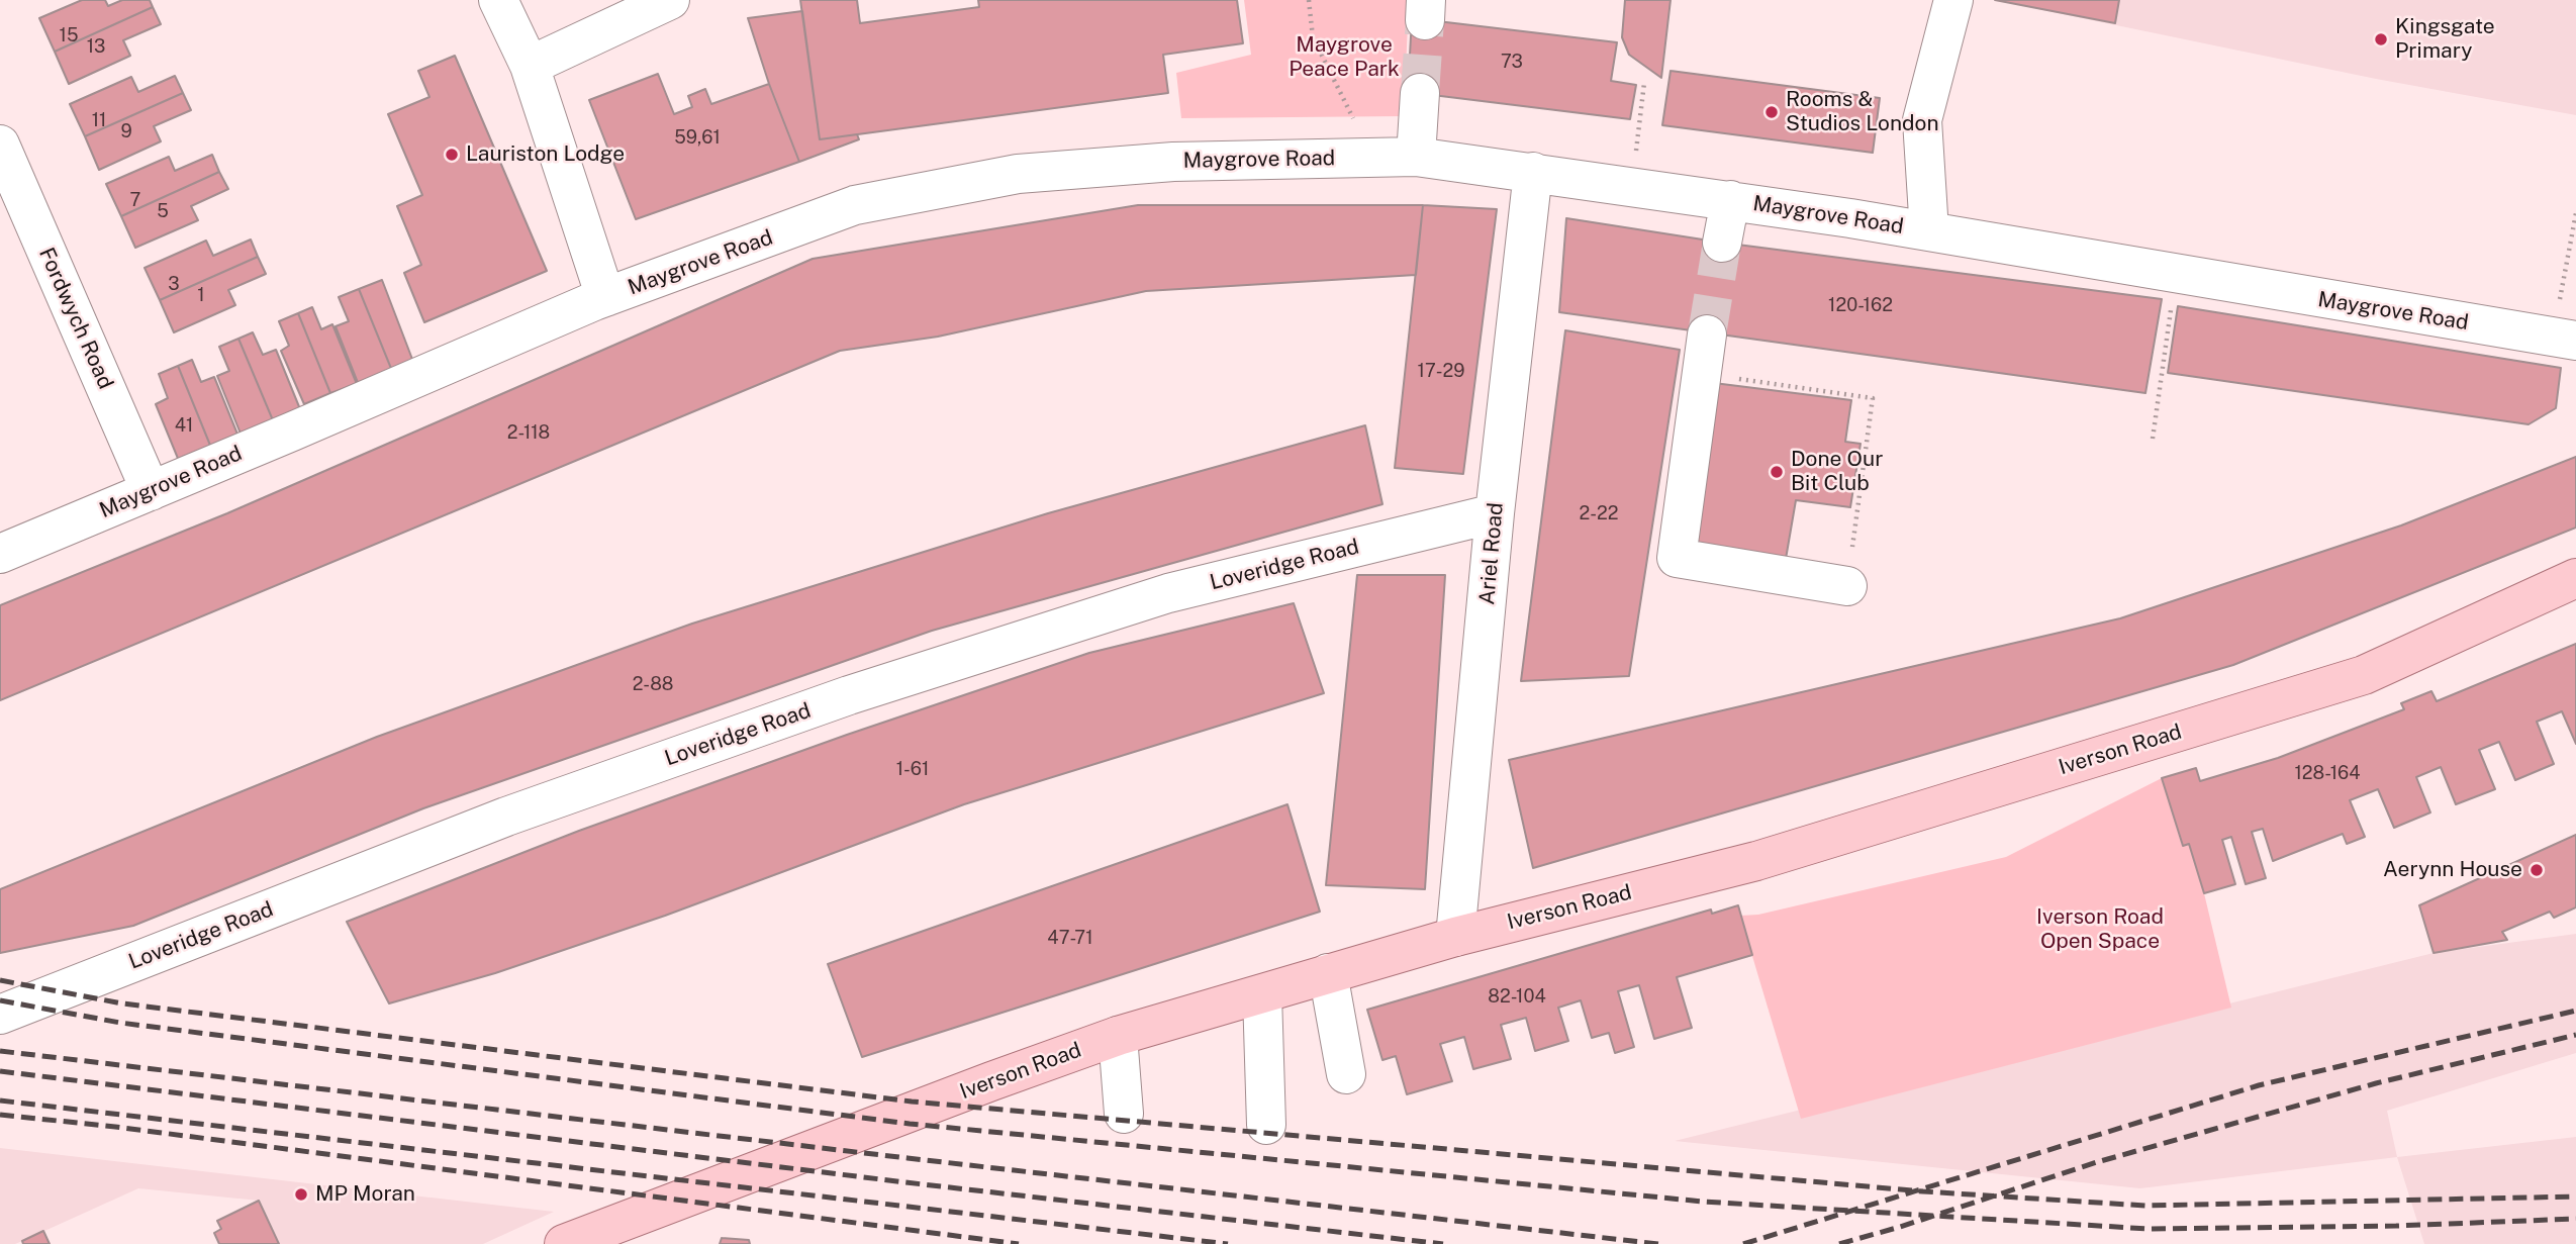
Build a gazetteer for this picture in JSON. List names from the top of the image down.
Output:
{
  "streets": {
    "main road": ["Iverson Road"],
    "street": [
      "Maygrove Road",
      "Fordwych Road",
      "Ariel Road",
      "Loveridge Road"
    ]
  },
  "crossings": [
    ["Maygrove Road", "Fordwych Road"],
    ["Maygrove Road", "Ariel Road"],
    ["Ariel Road", "Loveridge Road"],
    ["Ariel Road", "Iverson Road"]
  ],
  "parks": ["Maygrove Peace Park", "Iverson Road Open Space"],
  "places": [
    "Kingsgate Primary",
    "Rooms & Studios London",
    "Lauriston Lodge",
    "Done Our Bit Club",
    "Aerynn House",
    "MP Moran"
  ],
  "house_numbers": [
    "15",
    "13",
    "73",
    "11",
    "9",
    "59,61",
    "7",
    "5",
    "3",
    "1",
    "120-162",
    "17-29",
    "41",
    "2-118",
    "2-22",
    "2-88",
    "1-61",
    "128-164",
    "47-71",
    "82-104"
  ]
}
